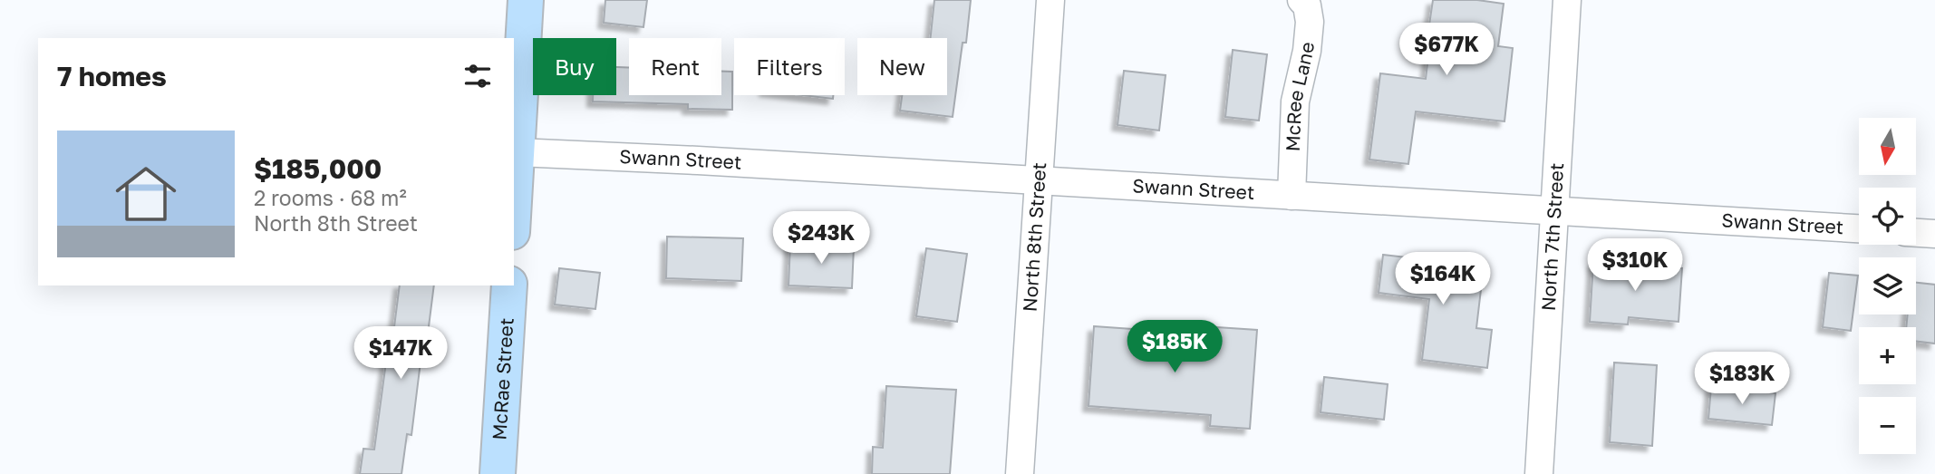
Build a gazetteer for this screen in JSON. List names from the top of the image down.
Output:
{
  "streets": {
    "street": [
      "McRee Lane",
      "Swann Street",
      "North 8th Street",
      "North 7th Street",
      "McRae Street"
    ]
  },
  "crossings": [
    ["McRee Lane", "Swann Street"],
    ["Swann Street", "North 8th Street"],
    ["Swann Street", "North 7th Street"]
  ],
  "north": "bottom",
  "page": {
    "price": [
      "$677K",
      "$243K",
      "$310K",
      "$164K",
      "$185K",
      "$147K",
      "$183K"
    ],
    "chip": [
      "Buy",
      "Rent",
      "Filters",
      "New"
    ],
    "heading": "7 homes",
    "list": [
      {
        "name": "$185,000",
        "note": "2 rooms · 68 m² · North 8th Street"
      }
    ],
    "map_buttons": ["+", "−"]
  }
}
